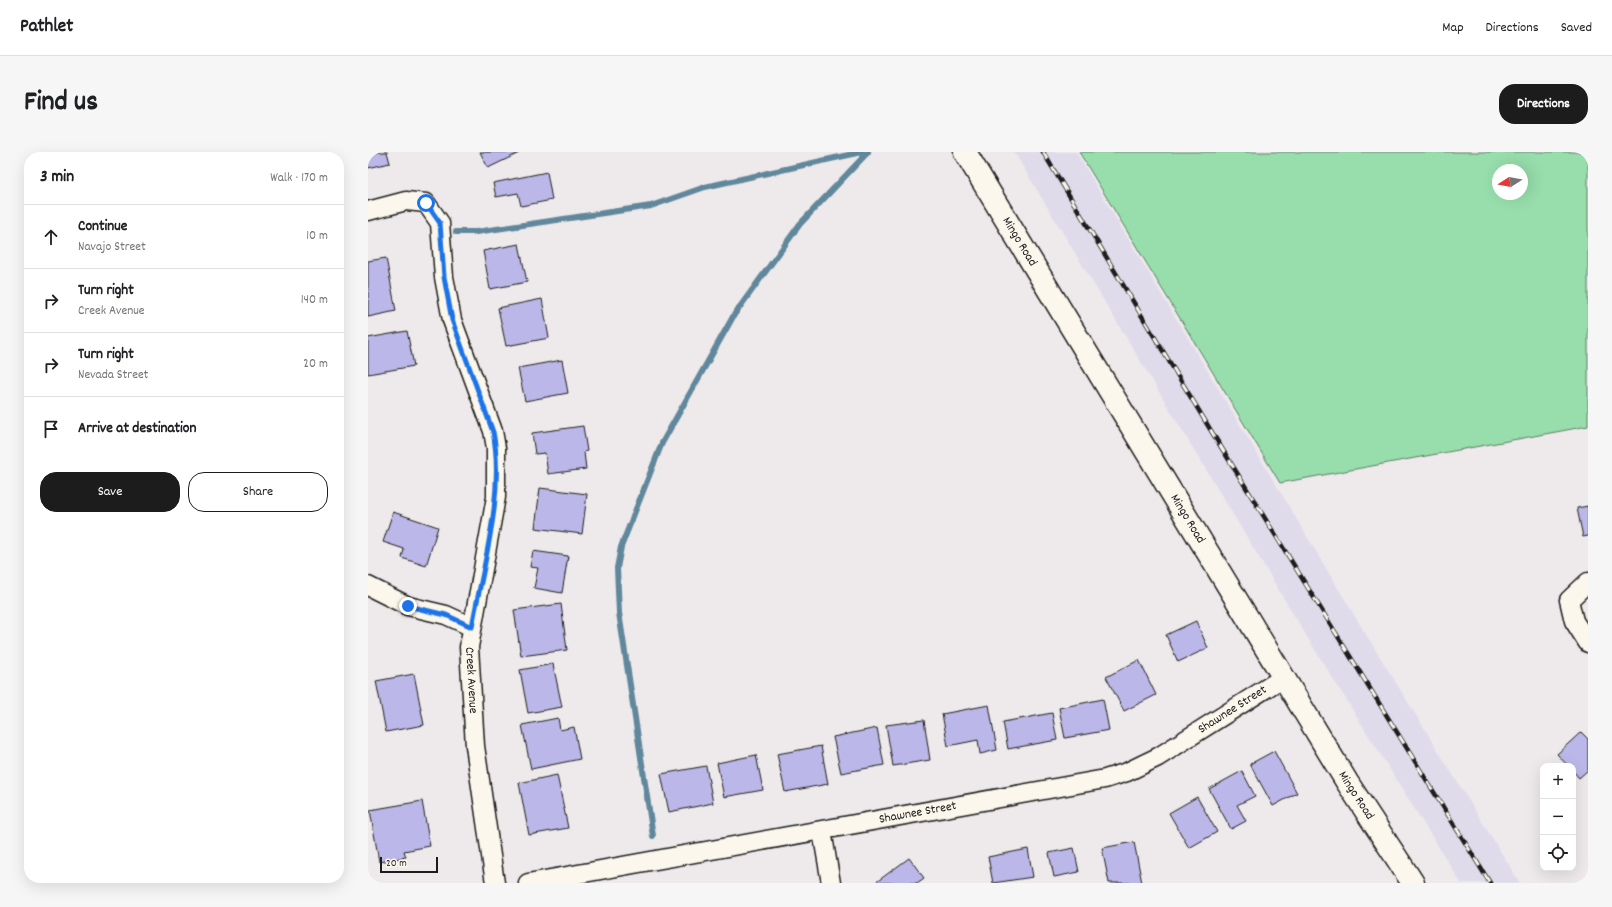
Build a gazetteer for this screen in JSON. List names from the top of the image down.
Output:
{
  "streets": {
    "street": ["Mingo Road", "Creek Avenue", "Shawnee Street"]
  },
  "crossings": [
    ["Mingo Road", "Shawnee Street"]
  ],
  "scale_bar": "20 m",
  "north": "left",
  "page": {
    "header": "Pathlet",
    "nav": ["Map", "Directions", "Saved"],
    "title": "Find us",
    "buttons": [
      "Directions",
      ["Save", "Share"]
    ],
    "heading": ["3 min", "Walk · 170 m"],
    "list": [
      ["Continue", "Navajo Street", "10 m"],
      ["Turn right", "Creek Avenue", "140 m"],
      ["Turn right", "Nevada Street", "20 m"],
      "Arrive at destination"
    ],
    "map_buttons": ["+", "−"],
    "scale": "20 m"
  }
}
